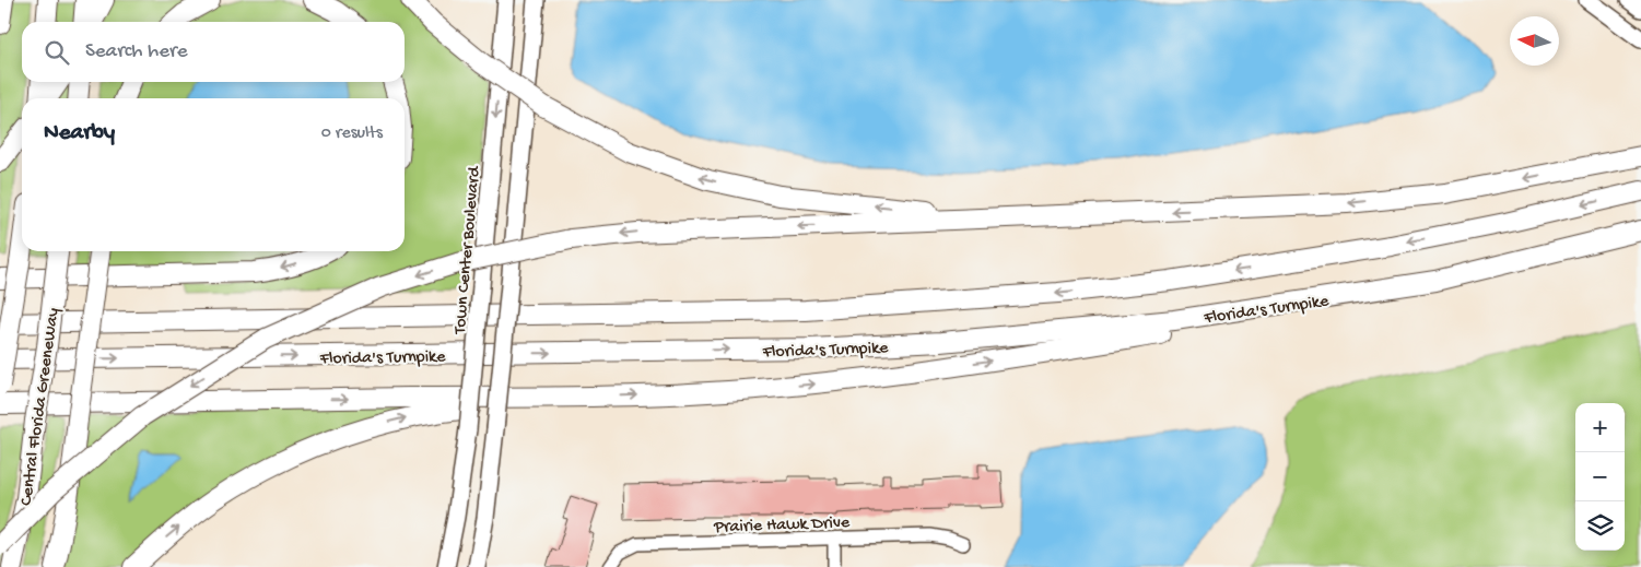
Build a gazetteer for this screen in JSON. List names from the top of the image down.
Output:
{
  "streets": {
    "highway": ["Florida's Turnpike", "Central Florida GreeneWay"],
    "main road": ["Town Center Boulevard"],
    "street": ["Prairie Hawk Drive"]
  },
  "north": "left",
  "page": {
    "search": "Search here",
    "heading": ["Nearby", "0 results"],
    "map_buttons": ["+", "−"]
  }
}
